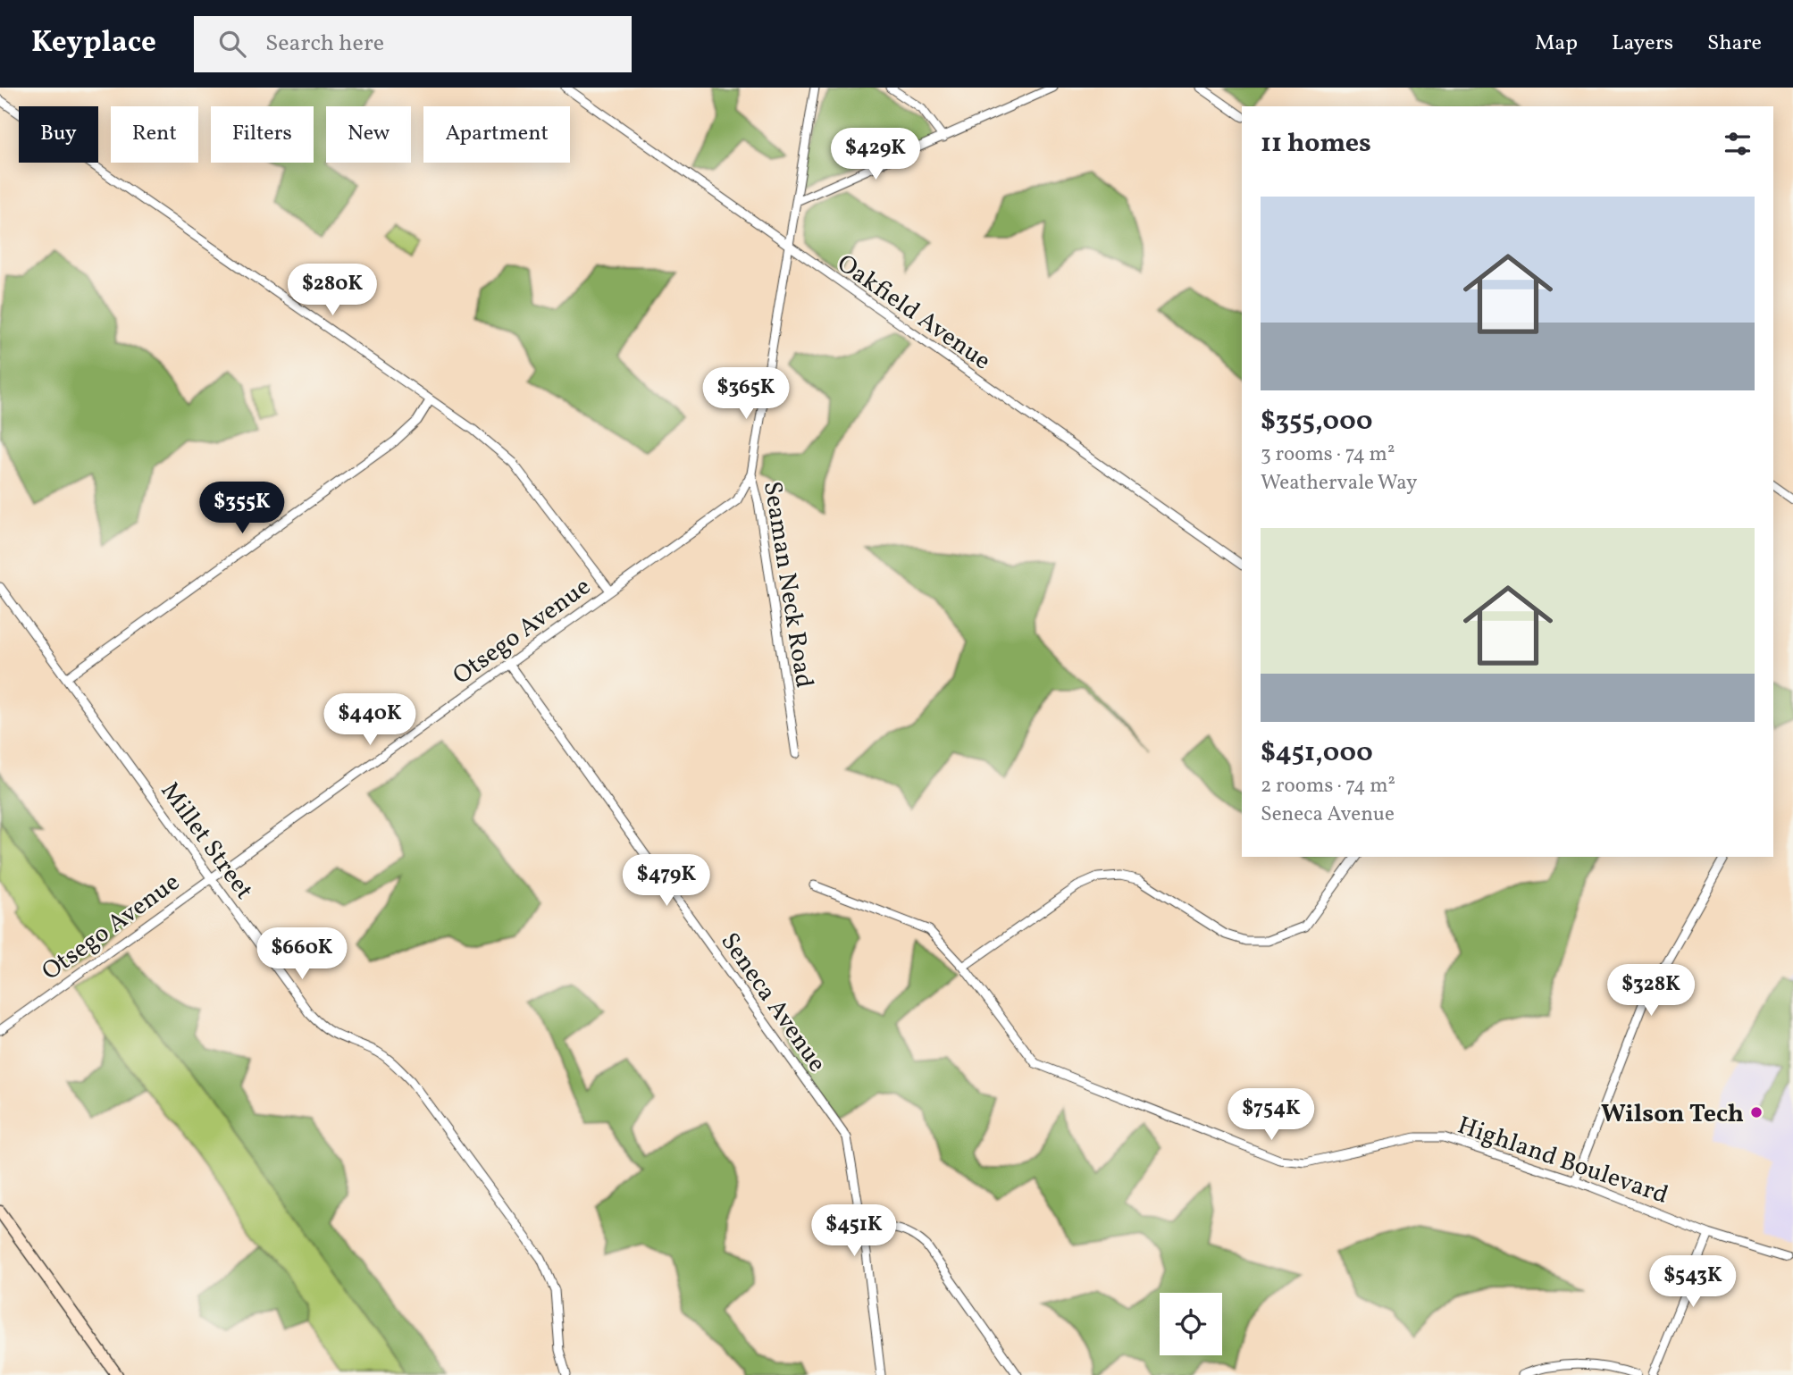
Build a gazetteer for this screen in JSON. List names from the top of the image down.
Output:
{
  "streets": {
    "street": [
      "Oakfield Avenue",
      "Seaman Neck Road",
      "Otsego Avenue",
      "Millet Street",
      "Seneca Avenue",
      "Highland Boulevard"
    ]
  },
  "crossings": [
    ["Oakfield Avenue", "Seaman Neck Road"],
    ["Seaman Neck Road", "Otsego Avenue"],
    ["Otsego Avenue", "Millet Street"],
    ["Otsego Avenue", "Seneca Avenue"]
  ],
  "places": ["Wilson Tech"],
  "page": {
    "header": "Keyplace",
    "search": "Search here",
    "nav": ["Map", "Layers", "Share"],
    "chip": [
      "Buy",
      "Rent",
      "Filters",
      "New",
      "Apartment"
    ],
    "heading": "11 homes",
    "price": [
      "$429K",
      "$280K",
      "$365K",
      "$355K",
      "$440K",
      "$479K",
      "$660K",
      "$328K",
      "$754K",
      "$451K",
      "$543K"
    ],
    "list": [
      {
        "name": "$355,000",
        "note": "3 rooms · 74 m² · Weathervale Way"
      },
      {
        "name": "$451,000",
        "note": "2 rooms · 74 m² · Seneca Avenue"
      }
    ]
  }
}
